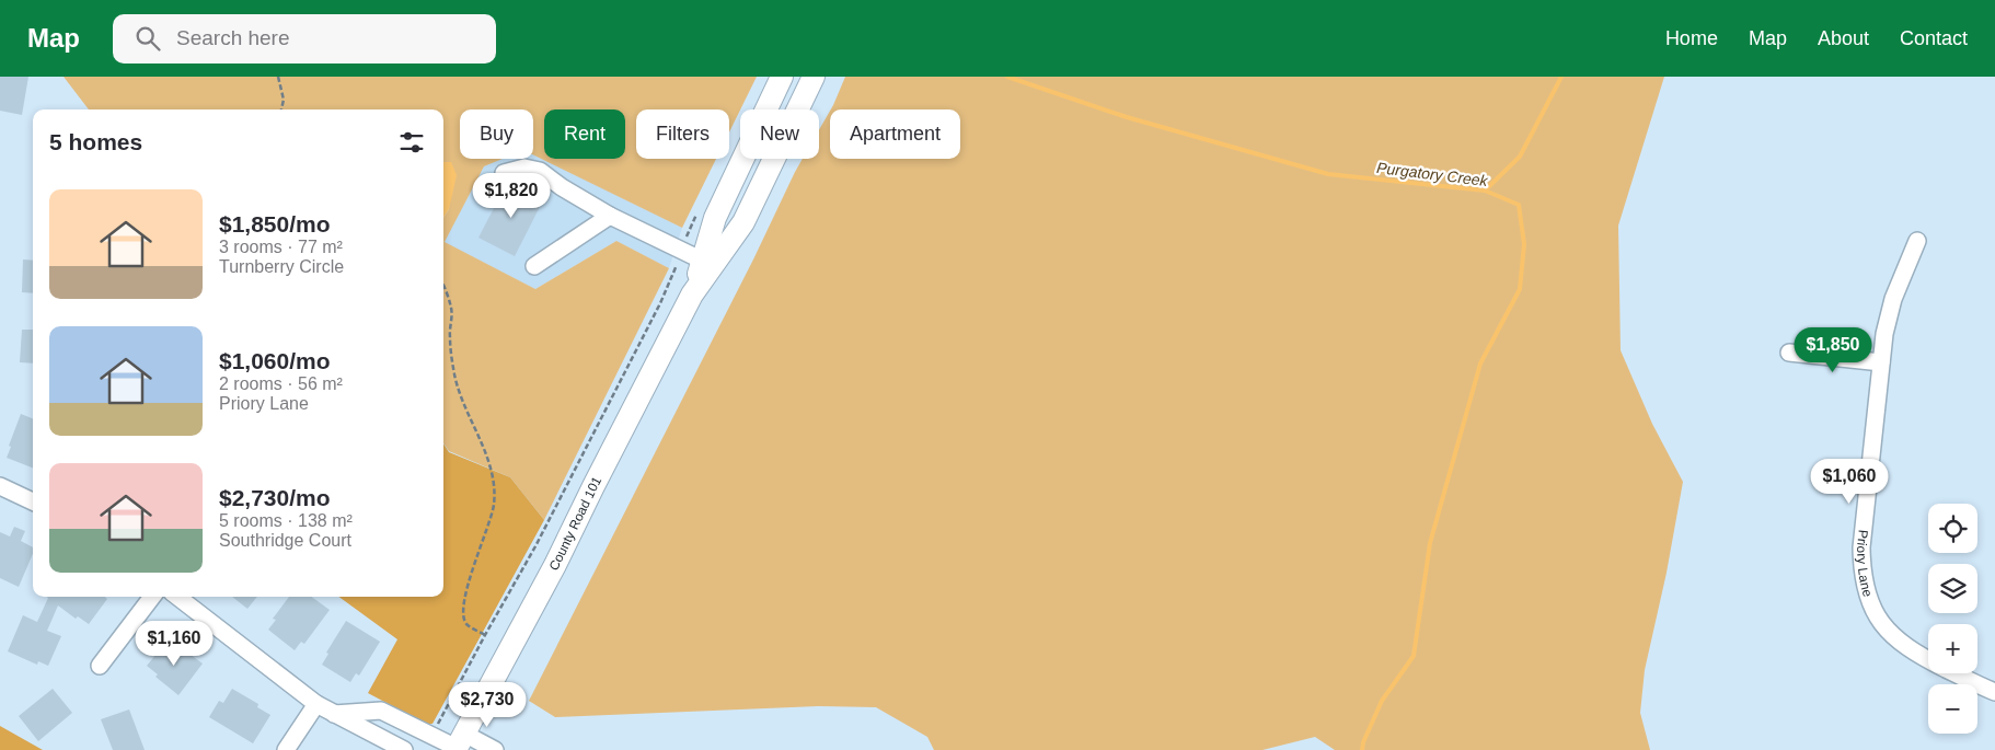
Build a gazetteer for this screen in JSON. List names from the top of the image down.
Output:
{
  "streets": {
    "main road": ["County Road 101"],
    "street": ["Priory Lane"]
  },
  "water": ["Purgatory Creek"],
  "page": {
    "header": "Map",
    "search": "Search here",
    "nav": [
      "Home",
      "Map",
      "About",
      "Contact"
    ],
    "chip": [
      "Buy",
      "Rent",
      "Filters",
      "New",
      "Apartment"
    ],
    "heading": "5 homes",
    "price": [
      "$1,820",
      "$1,850",
      "$1,060",
      "$1,160",
      "$2,730"
    ],
    "list": [
      {
        "name": "$1,850/mo",
        "note": "3 rooms · 77 m² · Turnberry Circle"
      },
      {
        "name": "$1,060/mo",
        "note": "2 rooms · 56 m² · Priory Lane"
      },
      {
        "name": "$2,730/mo",
        "note": "5 rooms · 138 m² · Southridge Court"
      }
    ],
    "map_buttons": ["+", "−"]
  }
}
